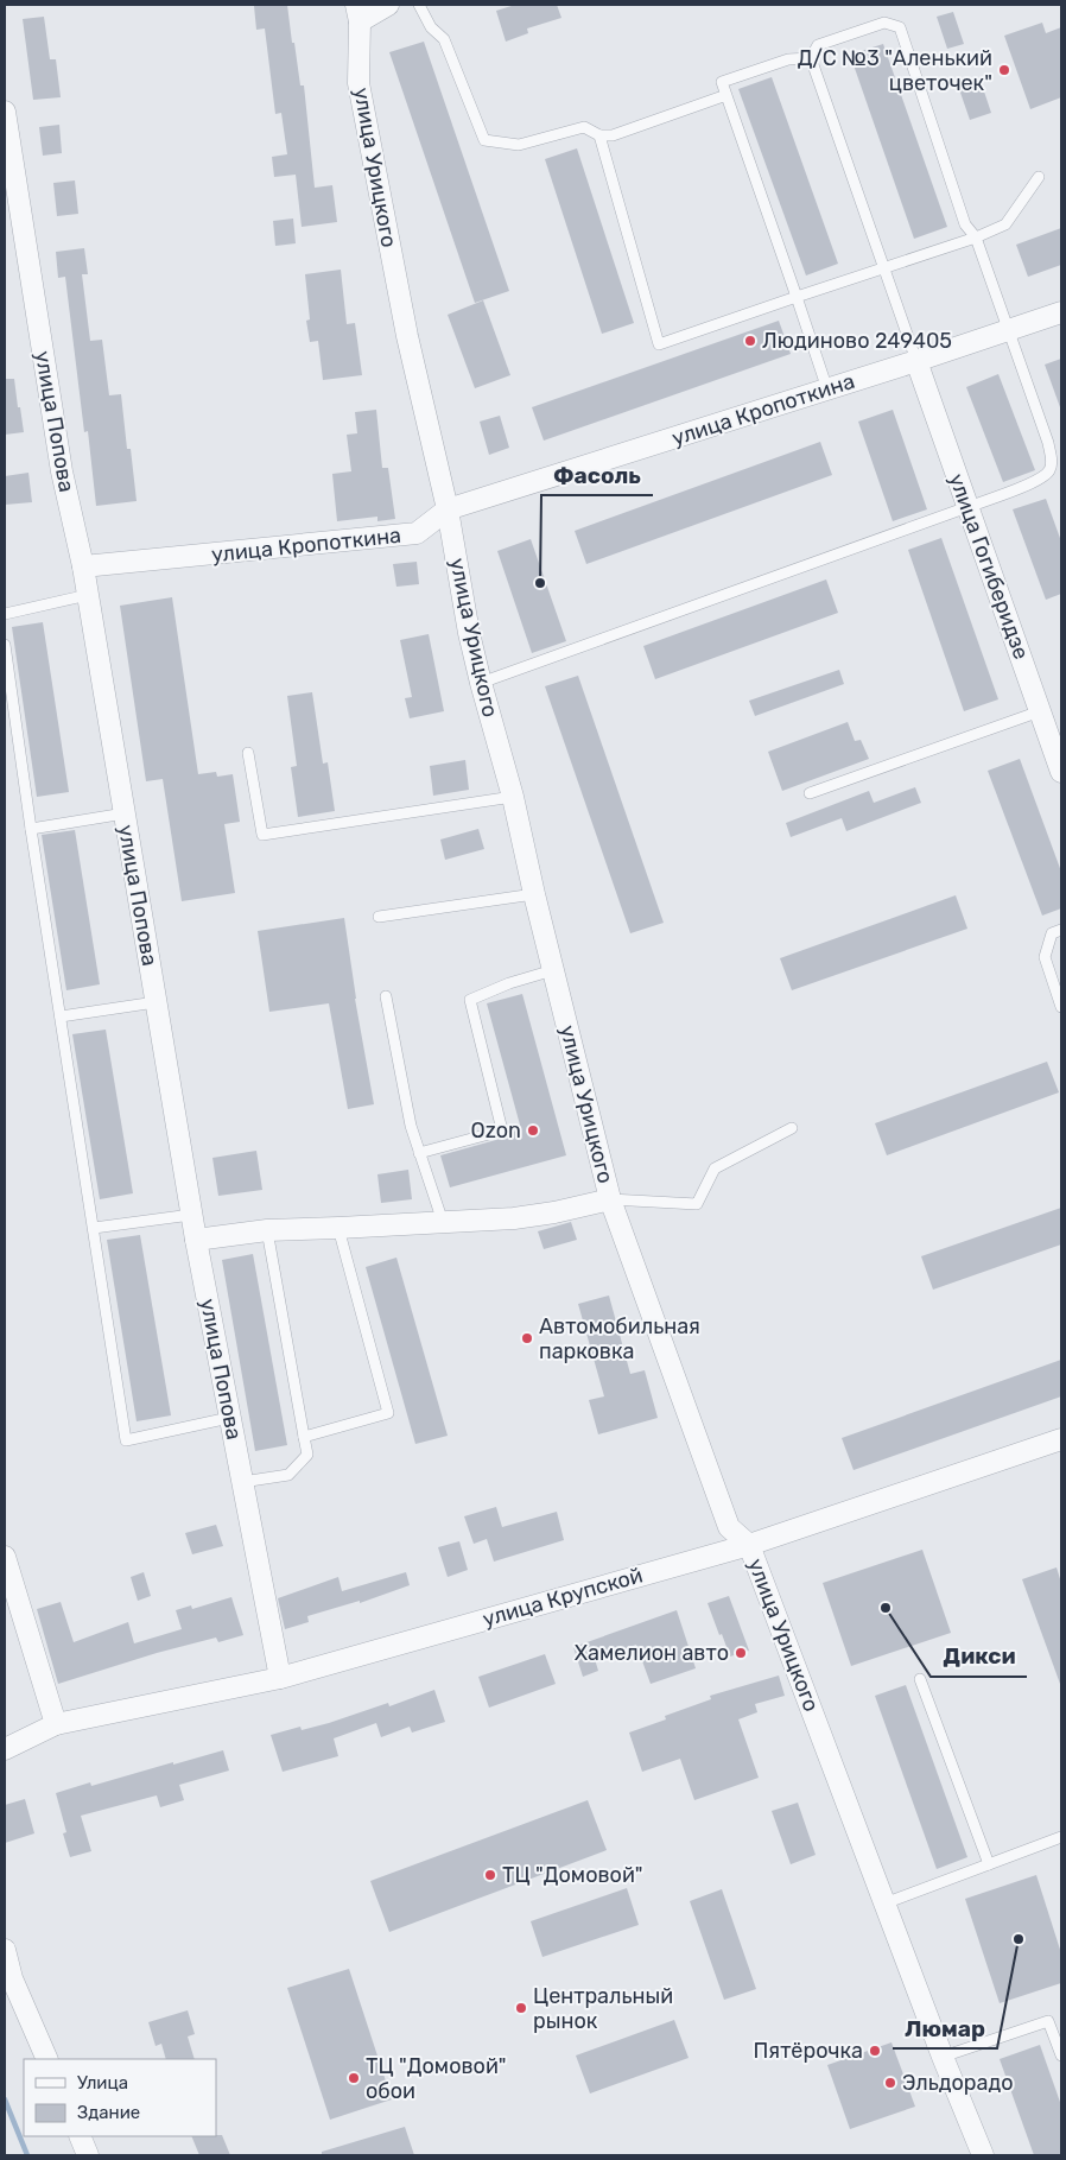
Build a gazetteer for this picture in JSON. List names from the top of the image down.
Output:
{
  "streets": {
    "street": [
      "улица Урицкого",
      "улица Кропоткина",
      "улица Попова",
      "улица Гогиберидзе",
      "улица Крупской"
    ]
  },
  "crossings": [
    ["улица Урицкого", "улица Кропоткина"],
    ["улица Урицкого", "улица Крупской"],
    ["улица Кропоткина", "улица Попова"],
    ["улица Кропоткина", "улица Гогиберидзе"],
    ["улица Попова", "улица Крупской"]
  ],
  "places": [
    "Д/С №3 \"Аленький цветочек\"",
    "Людиново 249405",
    "Фасоль",
    "Ozon",
    "Автомобильная парковка",
    "Дикси",
    "Хамелион авто",
    "ТЦ \"Домовой\"",
    "Люмар",
    "Центральный рынок",
    "Пятёрочка",
    "ТЦ \"Домовой\" обои",
    "Эльдорадо"
  ],
  "legend": ["Улица", "Здание"]
}
